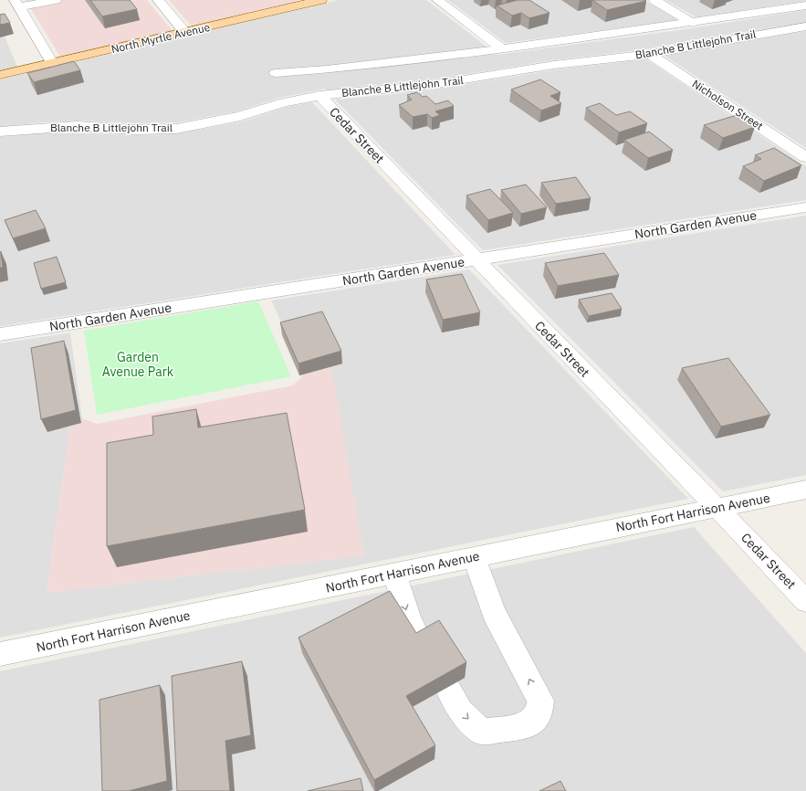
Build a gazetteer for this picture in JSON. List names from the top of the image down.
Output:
{
  "streets": {
    "main road": ["North Myrtle Avenue"],
    "street": [
      "Blanche B Littlejohn Trail",
      "Nicholson Street",
      "Cedar Street",
      "North Garden Avenue",
      "North Fort Harrison Avenue"
    ]
  },
  "crossings": [
    ["Blanche B Littlejohn Trail", "Nicholson Street"],
    ["Blanche B Littlejohn Trail", "Cedar Street"],
    ["Cedar Street", "North Garden Avenue"],
    ["Cedar Street", "North Fort Harrison Avenue"]
  ],
  "parks": ["Garden Avenue Park"]
}
